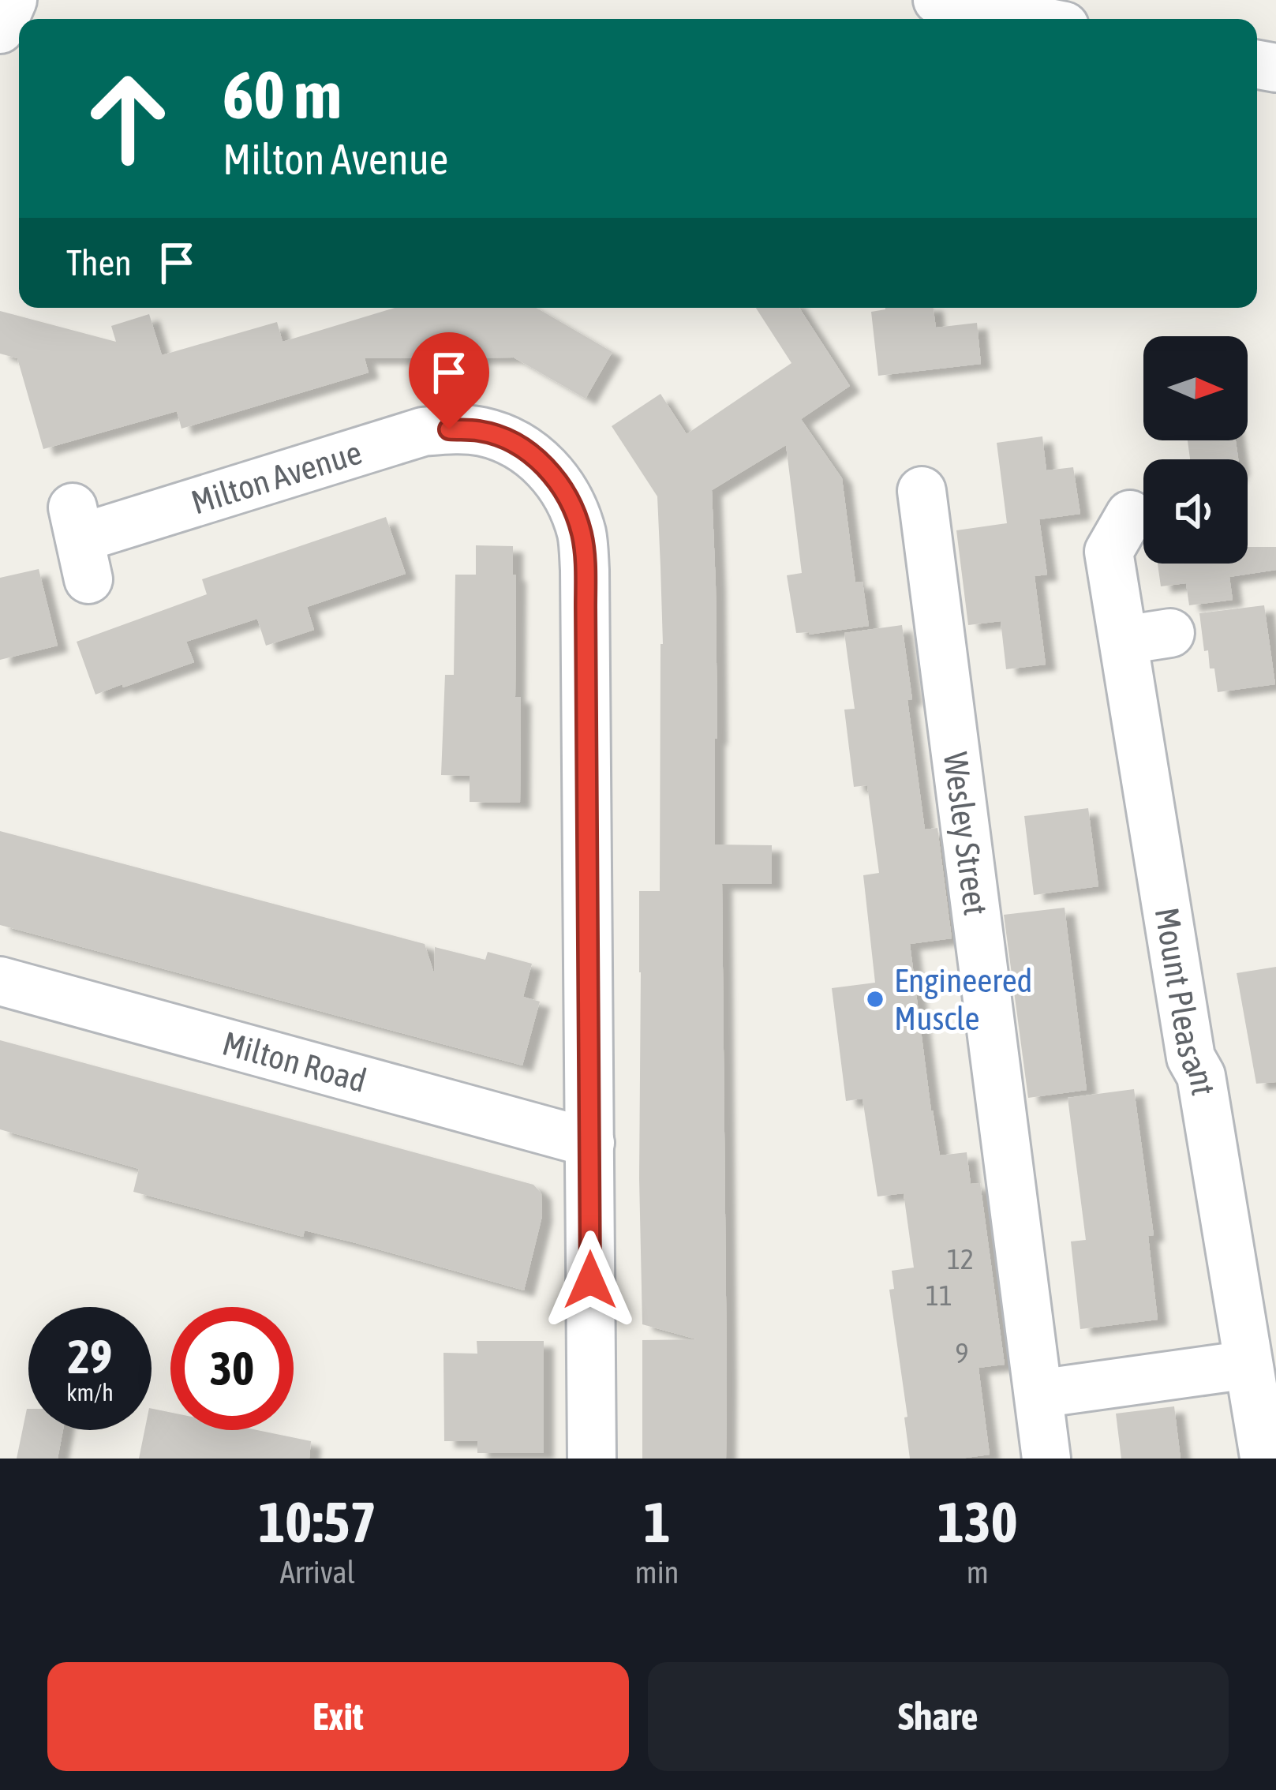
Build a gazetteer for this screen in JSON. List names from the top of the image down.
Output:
{
  "streets": {
    "street": [
      "Milton Avenue",
      "Wesley Street",
      "Mount Pleasant",
      "Milton Road"
    ]
  },
  "crossings": [
    ["Milton Avenue", "Milton Road"]
  ],
  "places": ["Engineered Muscle"],
  "house_numbers": ["12", "11", "9"],
  "north": "right",
  "page": {
    "turn": ["60 m", "Milton Avenue"],
    "then": "Then",
    "speed": "29 km/h",
    "limit": "30",
    "eta": [
      "10:57",
      "Arrival",
      "1",
      "min",
      "130",
      "m"
    ],
    "buttons": ["Exit", "Share"]
  }
}
